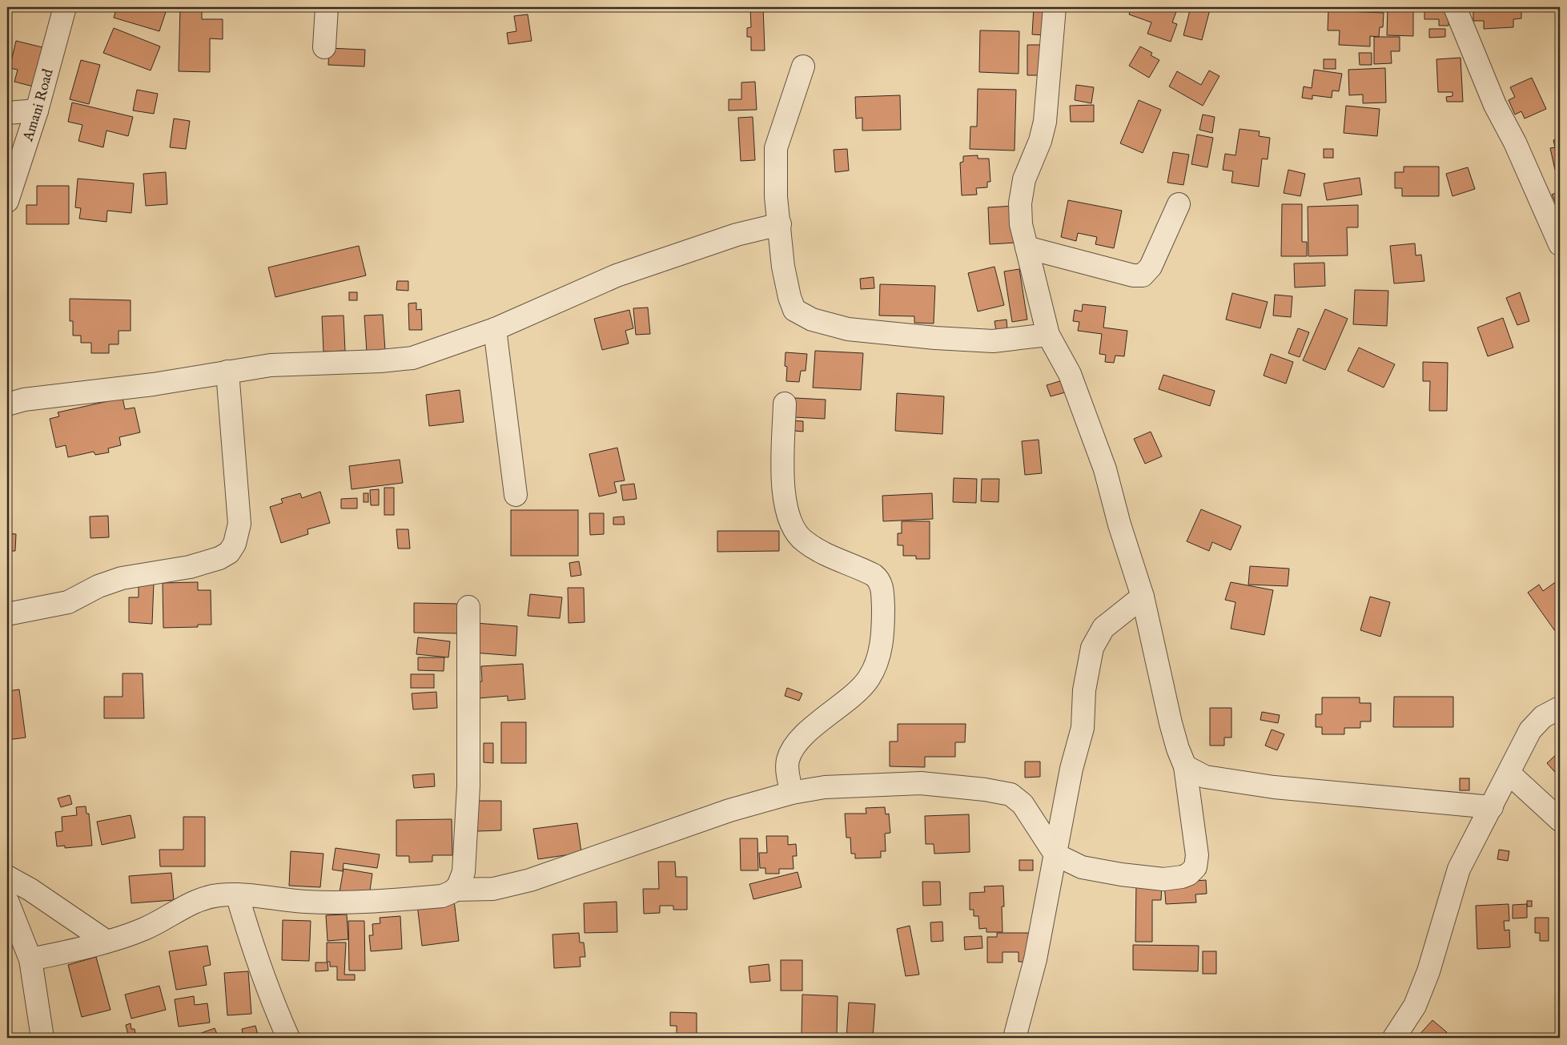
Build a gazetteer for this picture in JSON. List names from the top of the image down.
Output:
{
  "streets": {
    "street": ["Amani Road"]
  }
}
